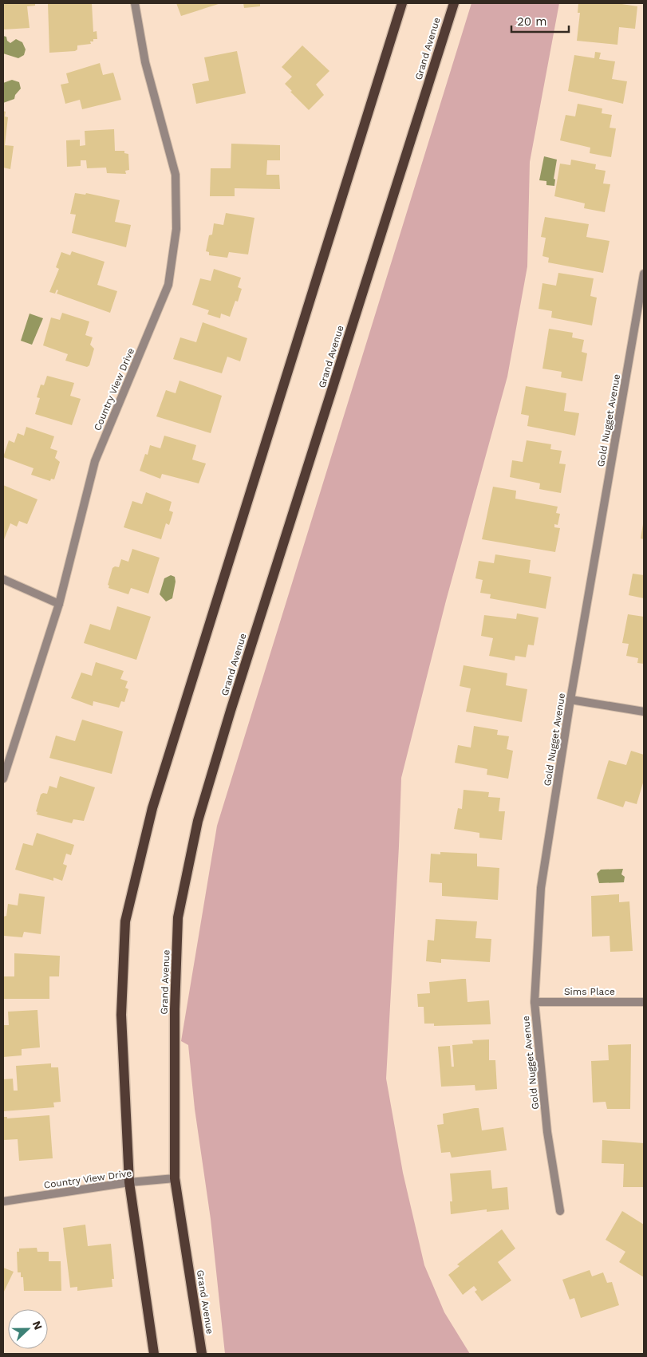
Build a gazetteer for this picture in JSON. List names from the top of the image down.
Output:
{
  "streets": {
    "main road": ["Grand Avenue"],
    "street": ["Country View Drive", "Gold Nugget Avenue", "Sims Place"]
  },
  "crossings": [
    ["Grand Avenue", "Country View Drive"],
    ["Gold Nugget Avenue", "Sims Place"]
  ],
  "scale_bar": "20 m",
  "north": "right"
}
